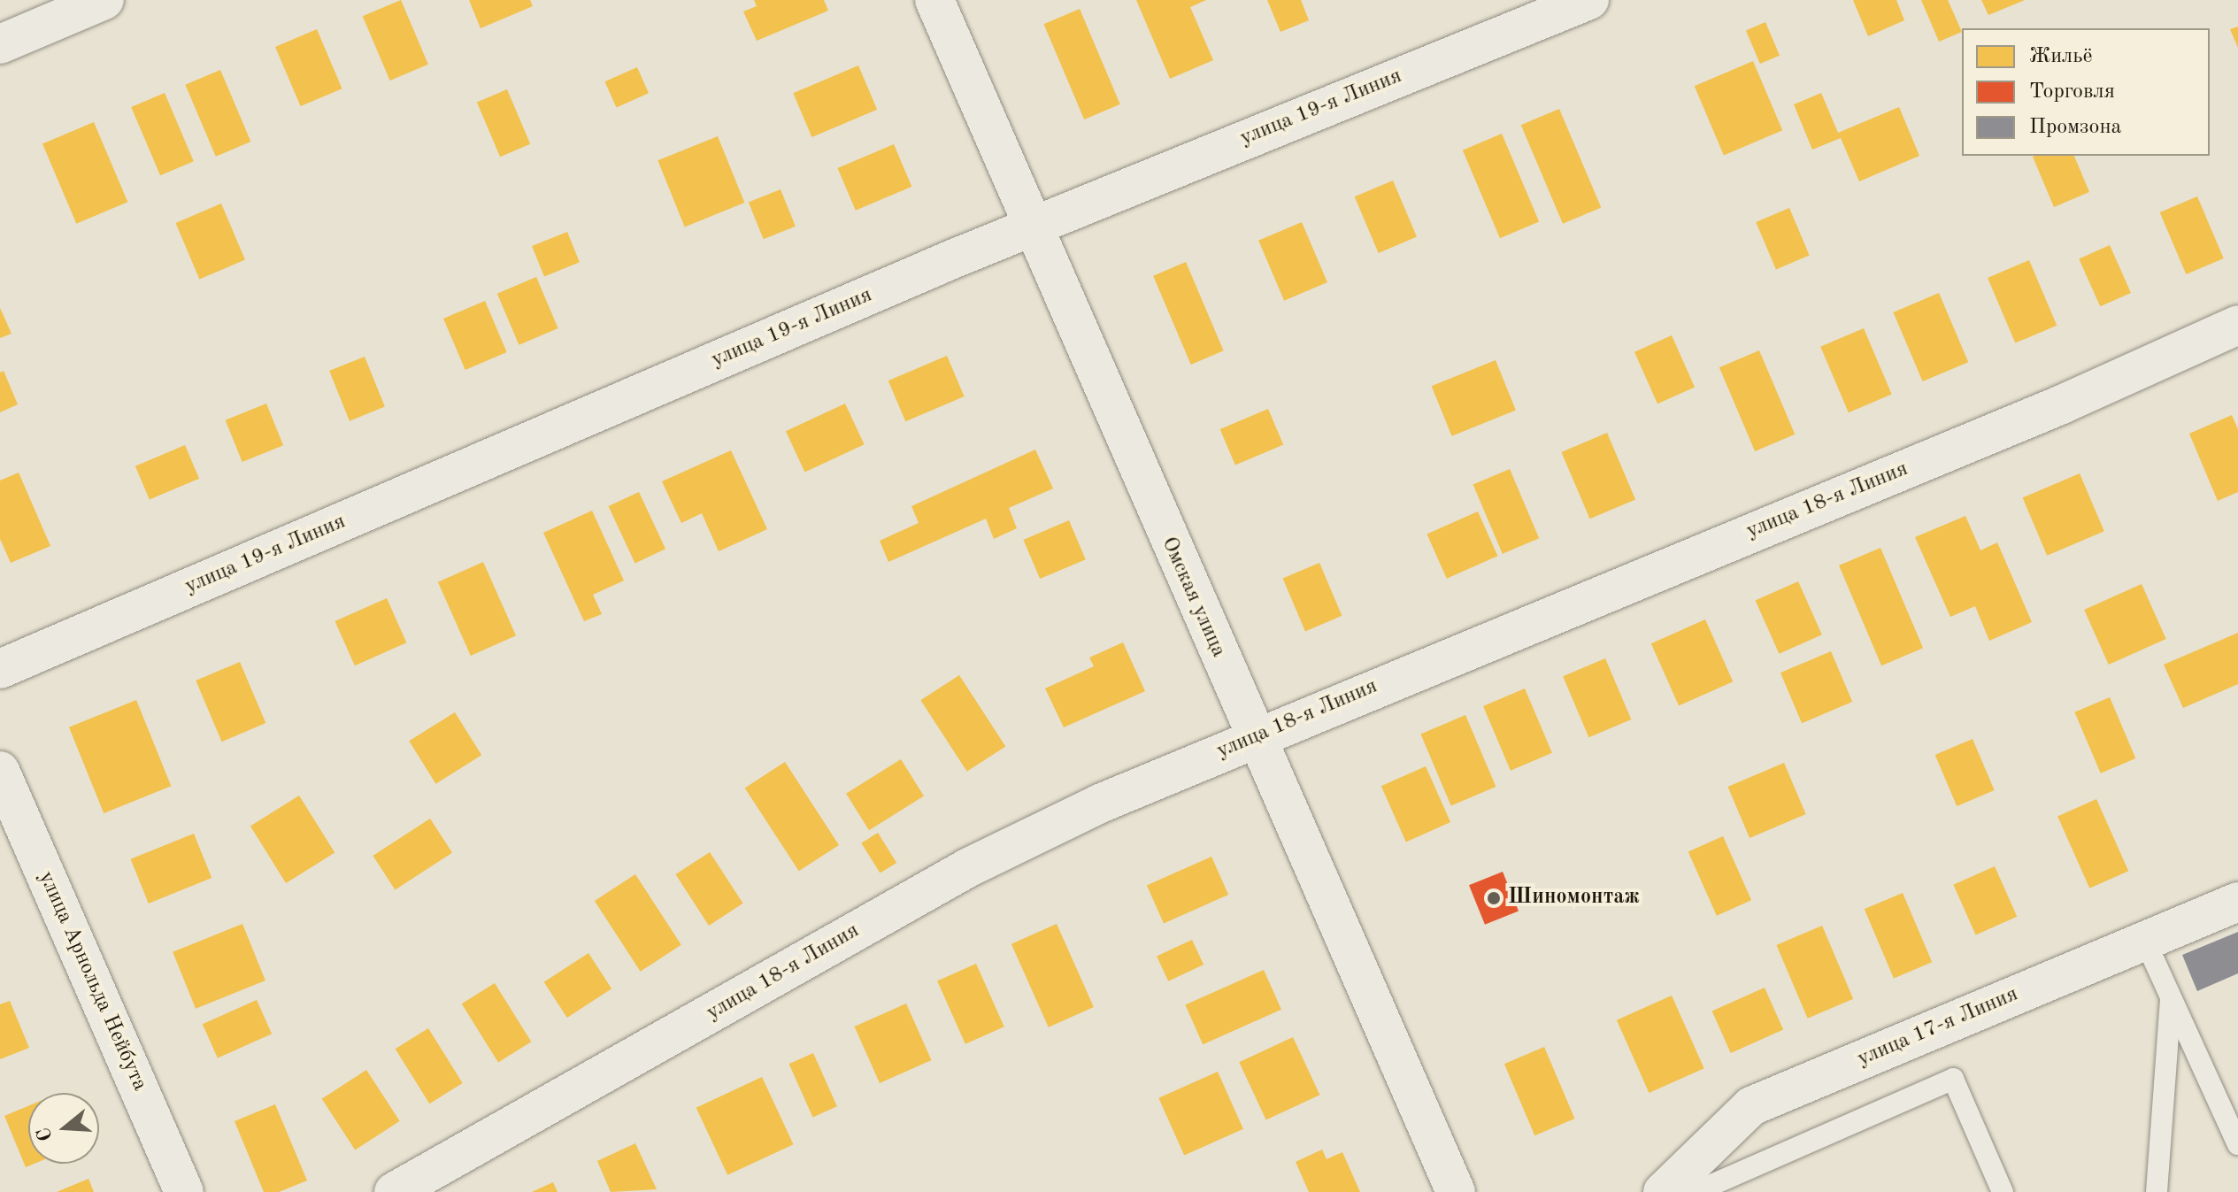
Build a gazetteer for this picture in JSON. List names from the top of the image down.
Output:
{
  "streets": {
    "street": [
      "улица 19-я Линия",
      "улица 18-я Линия",
      "Омская улица",
      "улица Арнольда Нейбута",
      "улица 17-я Линия"
    ]
  },
  "crossings": [
    ["улица 19-я Линия", "Омская улица"],
    ["улица 18-я Линия", "Омская улица"]
  ],
  "places": ["Шиномонтаж"],
  "legend": ["Жильё", "Торговля", "Промзона"],
  "north": "left"
}
